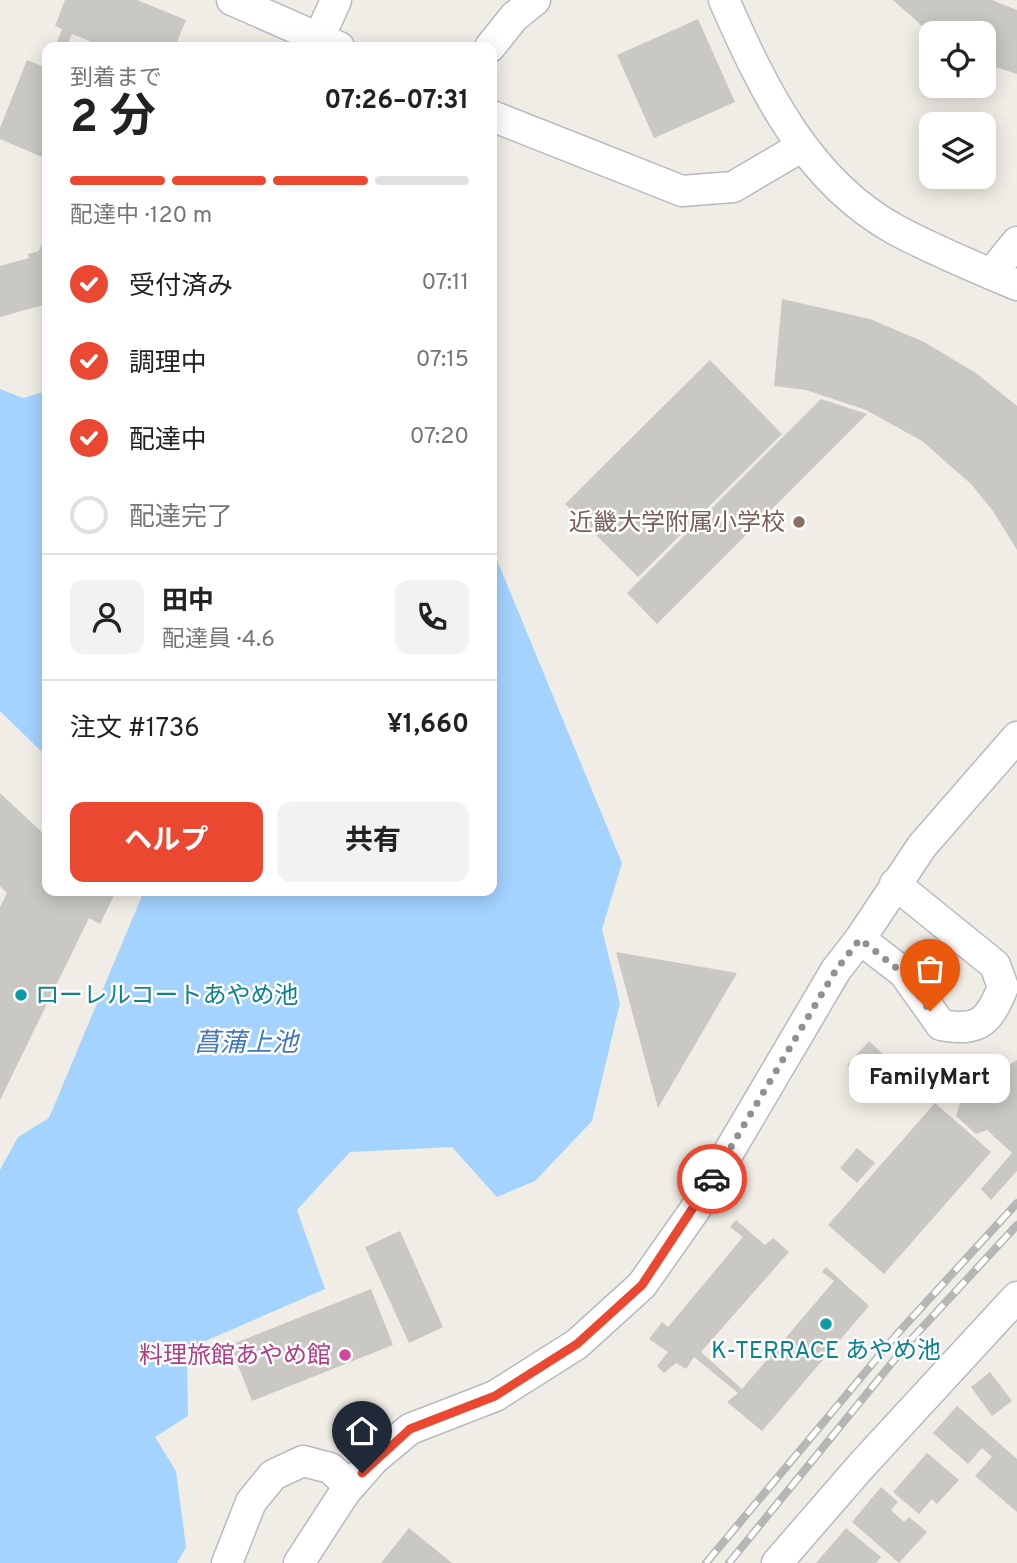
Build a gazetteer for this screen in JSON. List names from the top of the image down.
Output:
{
  "water": ["菖蒲上池"],
  "places": [
    "近畿大学附属小学校",
    "ローレルコートあやめ池",
    "FamilyMart",
    "K-TERRACE あやめ池",
    "料理旅館あやめ館"
  ],
  "page": {
    "heading": ["2 分", "到着まで", "07:26–07:31"],
    "panel": [
      "田中",
      "配達員 · 4.6",
      "注文 #1736",
      "¥1,660"
    ],
    "bar": "配達中 · 120 m",
    "list": [
      ["受付済み", "07:11"],
      ["調理中", "07:15"],
      ["配達中", "07:20"],
      "配達完了"
    ],
    "buttons": ["ヘルプ", "共有"],
    "bubble": "FamilyMart"
  }
}
